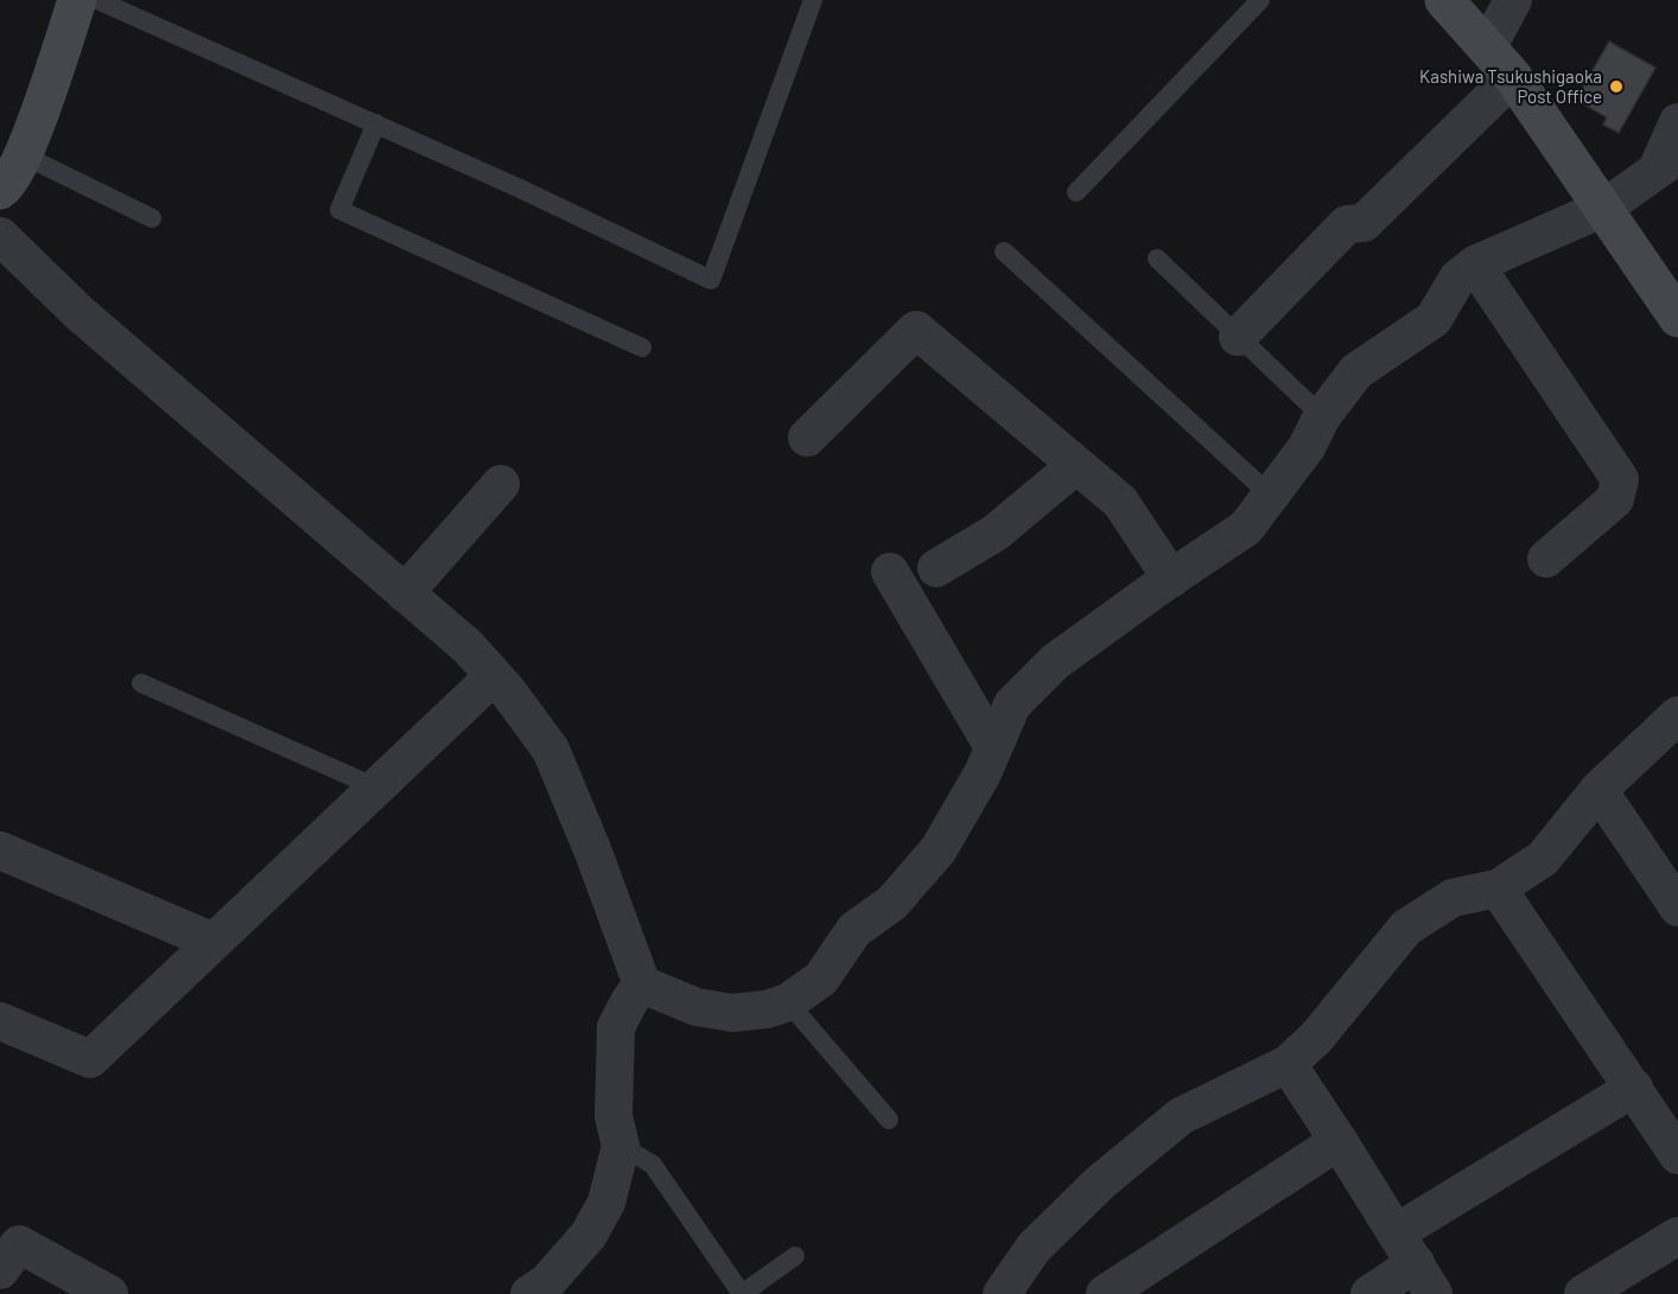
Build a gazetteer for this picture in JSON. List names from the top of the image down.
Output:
{
  "places": ["Kashiwa Tsukushigaoka Post Office"]
}
